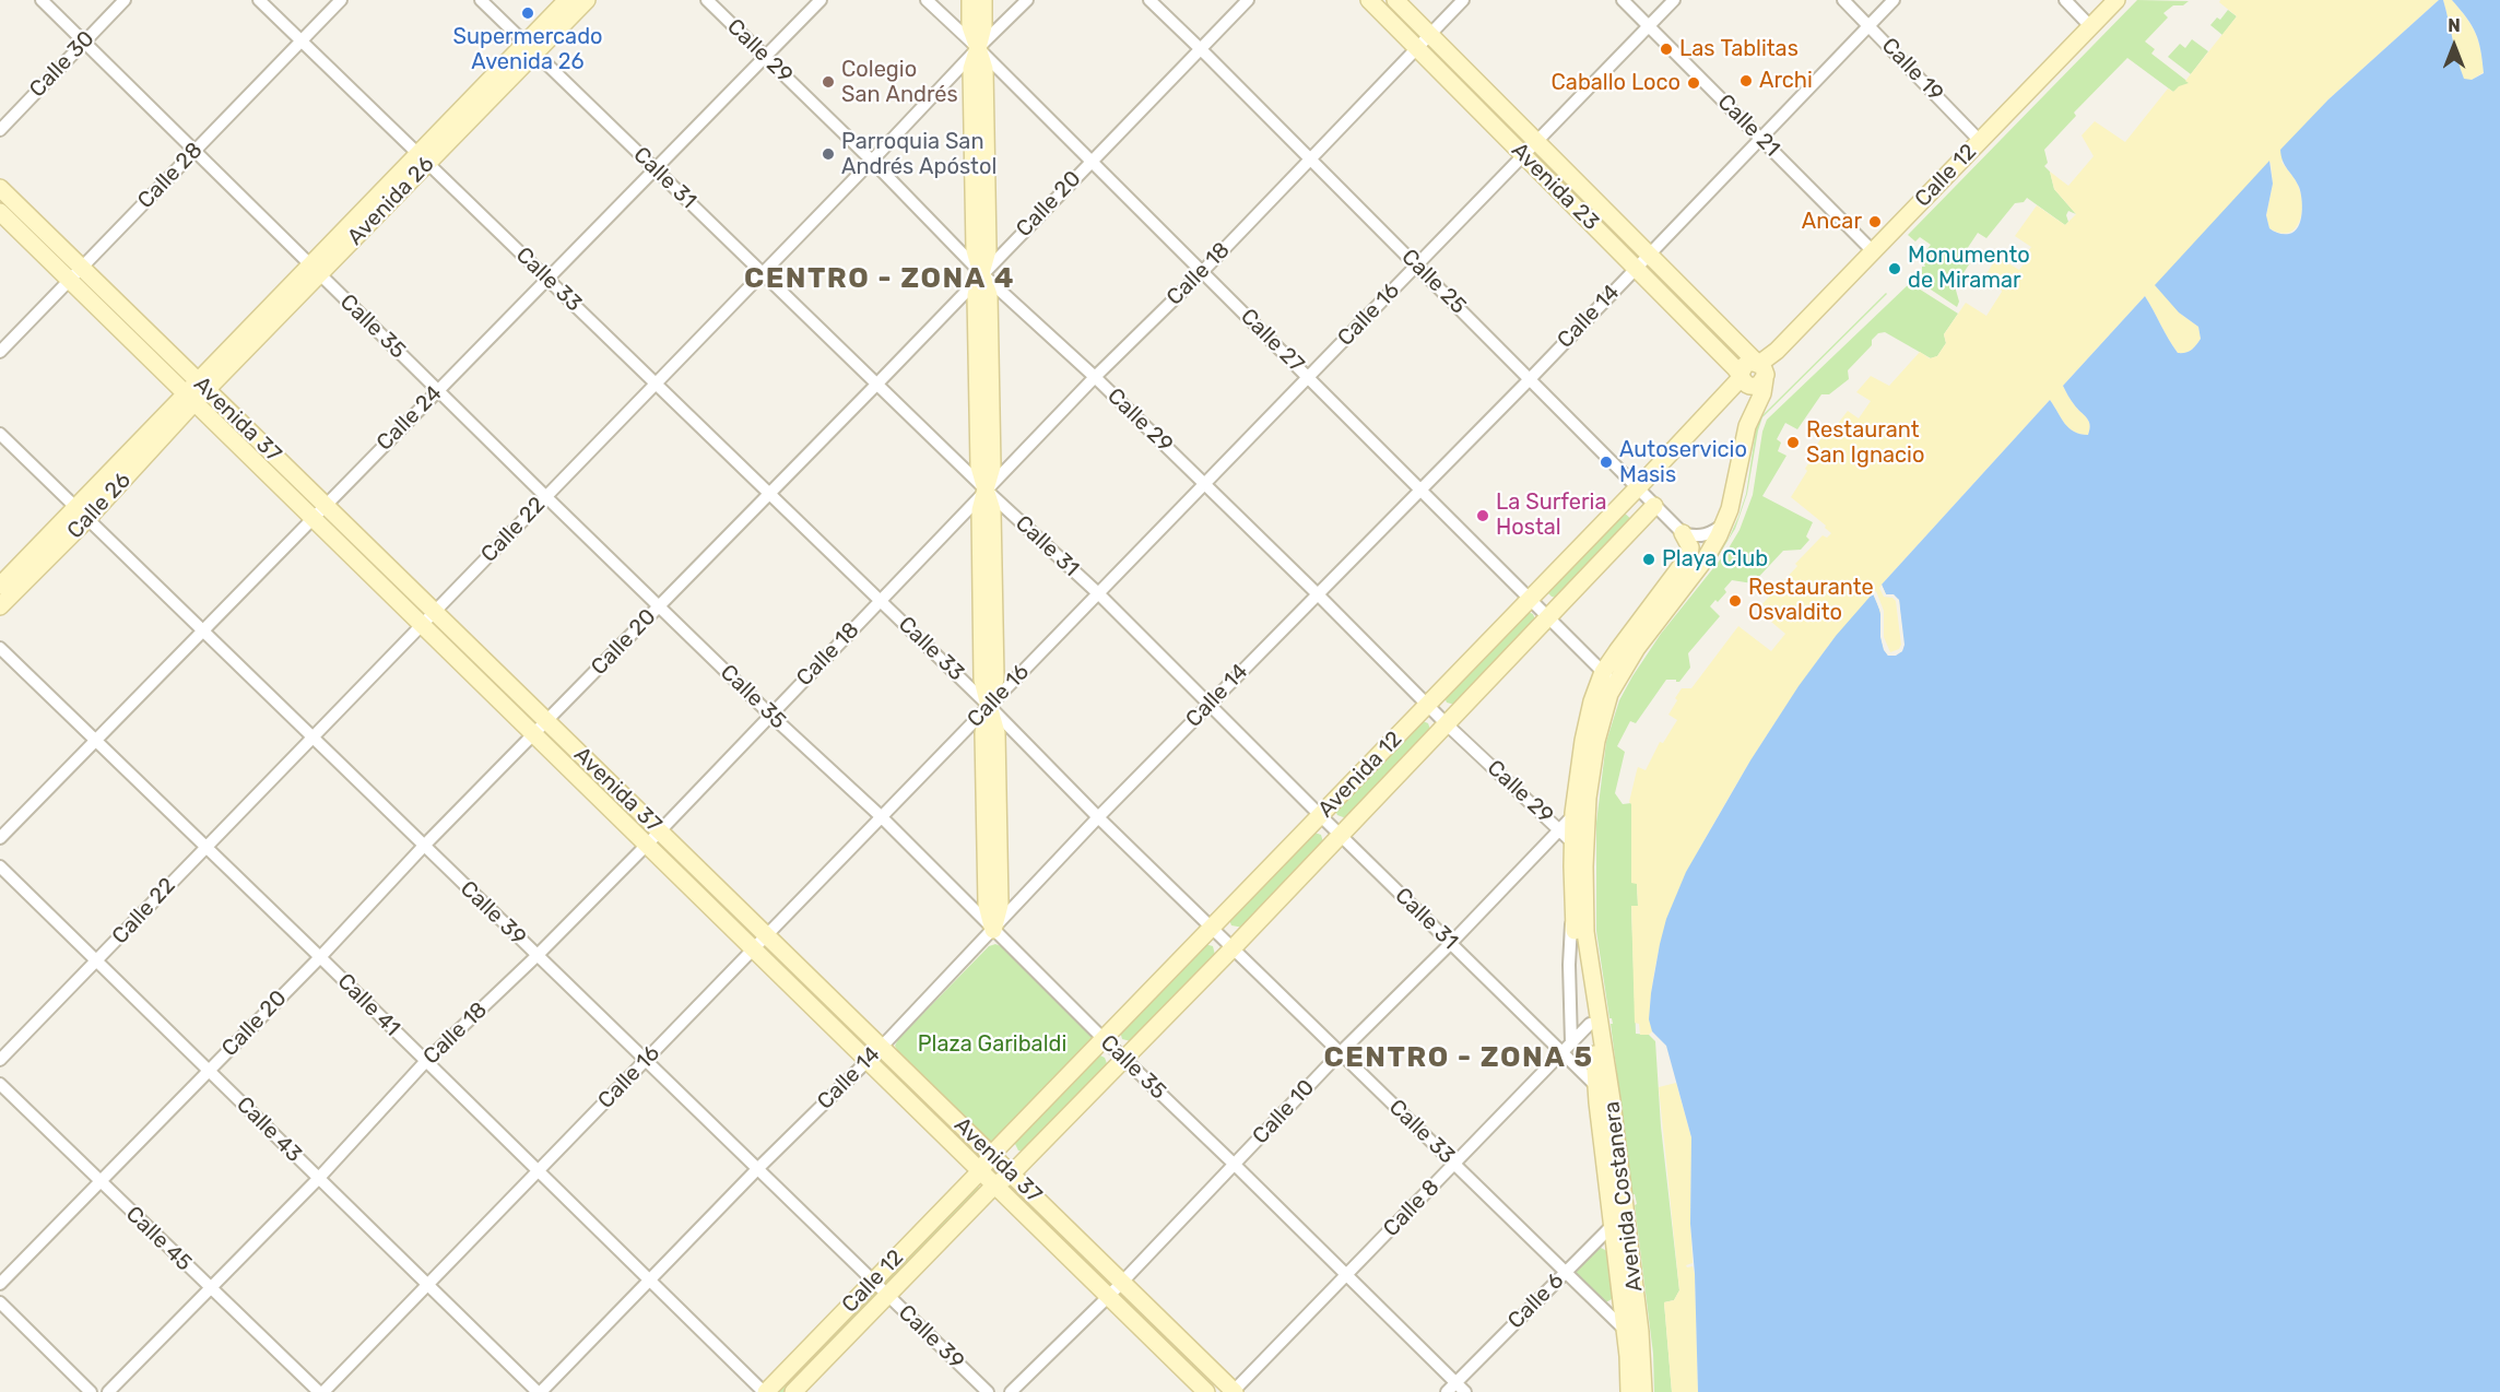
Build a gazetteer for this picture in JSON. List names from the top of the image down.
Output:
{
  "streets": {
    "main road": [
      "Calle 12",
      "Avenida 23",
      "Avenida 26",
      "Avenida 37",
      "Calle 26",
      "Avenida 12",
      "Avenida Costanera"
    ],
    "street": [
      "Calle 29",
      "Calle 30",
      "Calle 19",
      "Calle 21",
      "Calle 28",
      "Calle 31",
      "Calle 20",
      "Calle 18",
      "Calle 33",
      "Calle 25",
      "Calle 16",
      "Calle 14",
      "Calle 35",
      "Calle 27",
      "Calle 24",
      "Calle 22",
      "Calle 39",
      "Calle 41",
      "Calle 10",
      "Calle 43",
      "Calle 8",
      "Calle 45",
      "Calle 6"
    ]
  },
  "crossings": [
    ["Calle 29", "Calle 20"],
    ["Calle 29", "Calle 18"],
    ["Calle 29", "Calle 16"],
    ["Calle 29", "Calle 14"],
    ["Calle 29", "Calle 24"],
    ["Calle 29", "Calle 22"],
    ["Calle 29", "Avenida 12"],
    ["Calle 29", "Calle 10"],
    ["Calle 29", "Avenida Costanera"],
    ["Calle 30", "Calle 35"],
    ["Calle 19", "Calle 12"],
    ["Calle 19", "Calle 14"],
    ["Calle 21", "Calle 12"],
    ["Calle 21", "Calle 16"],
    ["Calle 21", "Calle 14"],
    ["Calle 28", "Calle 33"],
    ["Calle 28", "Calle 35"],
    ["Calle 28", "Avenida 37"],
    ["Calle 12", "Avenida 23"],
    ["Calle 12", "Avenida 37"],
    ["Calle 12", "Avenida 12"],
    ["Calle 12", "Calle 39"],
    ["Calle 12", "Calle 41"],
    ["Calle 12", "Avenida Costanera"],
    ["Calle 31", "Avenida 26"],
    ["Calle 31", "Calle 20"],
    ["Calle 31", "Calle 18"],
    ["Calle 31", "Calle 16"],
    ["Calle 31", "Calle 14"],
    ["Calle 31", "Calle 24"],
    ["Calle 31", "Calle 22"],
    ["Calle 31", "Avenida 12"],
    ["Calle 31", "Calle 10"],
    ["Calle 31", "Avenida Costanera"],
    ["Calle 31", "Calle 8"],
    ["Avenida 23", "Calle 18"],
    ["Avenida 23", "Calle 16"],
    ["Avenida 23", "Calle 14"],
    ["Avenida 23", "Avenida 12"],
    ["Avenida 23", "Avenida Costanera"],
    ["Avenida 26", "Calle 33"],
    ["Avenida 26", "Calle 35"],
    ["Avenida 26", "Avenida 37"],
    ["Avenida 26", "Calle 26"],
    ["Calle 20", "Calle 33"],
    ["Calle 20", "Calle 25"],
    ["Calle 20", "Calle 35"],
    ["Calle 20", "Calle 27"],
    ["Calle 20", "Avenida 37"],
    ["Calle 20", "Calle 39"],
    ["Calle 20", "Calle 41"],
    ["Calle 20", "Calle 43"],
    ["Calle 20", "Calle 45"],
    ["Calle 18", "Calle 33"],
    ["Calle 18", "Calle 25"],
    ["Calle 18", "Calle 35"],
    ["Calle 18", "Calle 27"],
    ["Calle 18", "Avenida 37"],
    ["Calle 18", "Calle 39"],
    ["Calle 18", "Calle 41"],
    ["Calle 18", "Calle 43"],
    ["Calle 18", "Calle 45"],
    ["Calle 33", "Calle 16"],
    ["Calle 33", "Calle 14"],
    ["Calle 33", "Calle 24"],
    ["Calle 33", "Calle 22"],
    ["Calle 33", "Avenida 12"],
    ["Calle 33", "Calle 10"],
    ["Calle 33", "Avenida Costanera"],
    ["Calle 33", "Calle 8"],
    ["Calle 33", "Calle 6"],
    ["Calle 25", "Calle 16"],
    ["Calle 25", "Calle 14"],
    ["Calle 25", "Avenida 12"],
    ["Calle 25", "Avenida Costanera"],
    ["Calle 16", "Calle 35"],
    ["Calle 16", "Calle 27"],
    ["Calle 16", "Avenida 37"],
    ["Calle 16", "Calle 39"],
    ["Calle 16", "Calle 41"],
    ["Calle 16", "Calle 43"],
    ["Calle 16", "Calle 45"],
    ["Calle 14", "Calle 35"],
    ["Calle 14", "Calle 27"],
    ["Calle 14", "Avenida 37"],
    ["Calle 14", "Calle 39"],
    ["Calle 14", "Calle 41"],
    ["Calle 14", "Calle 43"],
    ["Calle 35", "Calle 24"],
    ["Calle 35", "Calle 22"],
    ["Calle 35", "Avenida 12"],
    ["Calle 35", "Calle 10"],
    ["Calle 35", "Calle 8"],
    ["Calle 35", "Calle 6"],
    ["Calle 27", "Calle 22"],
    ["Calle 27", "Avenida 12"],
    ["Calle 27", "Avenida Costanera"],
    ["Calle 24", "Avenida 37"],
    ["Calle 24", "Calle 39"],
    ["Calle 24", "Calle 41"],
    ["Avenida 37", "Calle 26"],
    ["Avenida 37", "Calle 22"],
    ["Avenida 37", "Avenida 12"],
    ["Avenida 37", "Calle 10"],
    ["Avenida 37", "Calle 8"],
    ["Calle 26", "Calle 39"],
    ["Calle 22", "Calle 39"],
    ["Calle 22", "Calle 41"],
    ["Calle 22", "Calle 43"],
    ["Calle 10", "Avenida Costanera"],
    ["Avenida Costanera", "Calle 8"],
    ["Avenida Costanera", "Calle 6"]
  ],
  "districts": ["CENTRO - ZONA 4", "CENTRO - ZONA 5"],
  "parks": ["Plaza Garibaldi"],
  "places": [
    "Supermercado Avenida 26",
    "Las Tablitas",
    "Archi",
    "Colegio San Andrés",
    "Caballo Loco",
    "Parroquia San Andrés Apóstol",
    "Ancar",
    "Monumento de Miramar",
    "Restaurant San Ignacio",
    "Autoservicio Masis",
    "La Surferia Hostal",
    "Playa Club",
    "Restaurante Osvaldito"
  ],
  "north": "top"
}
